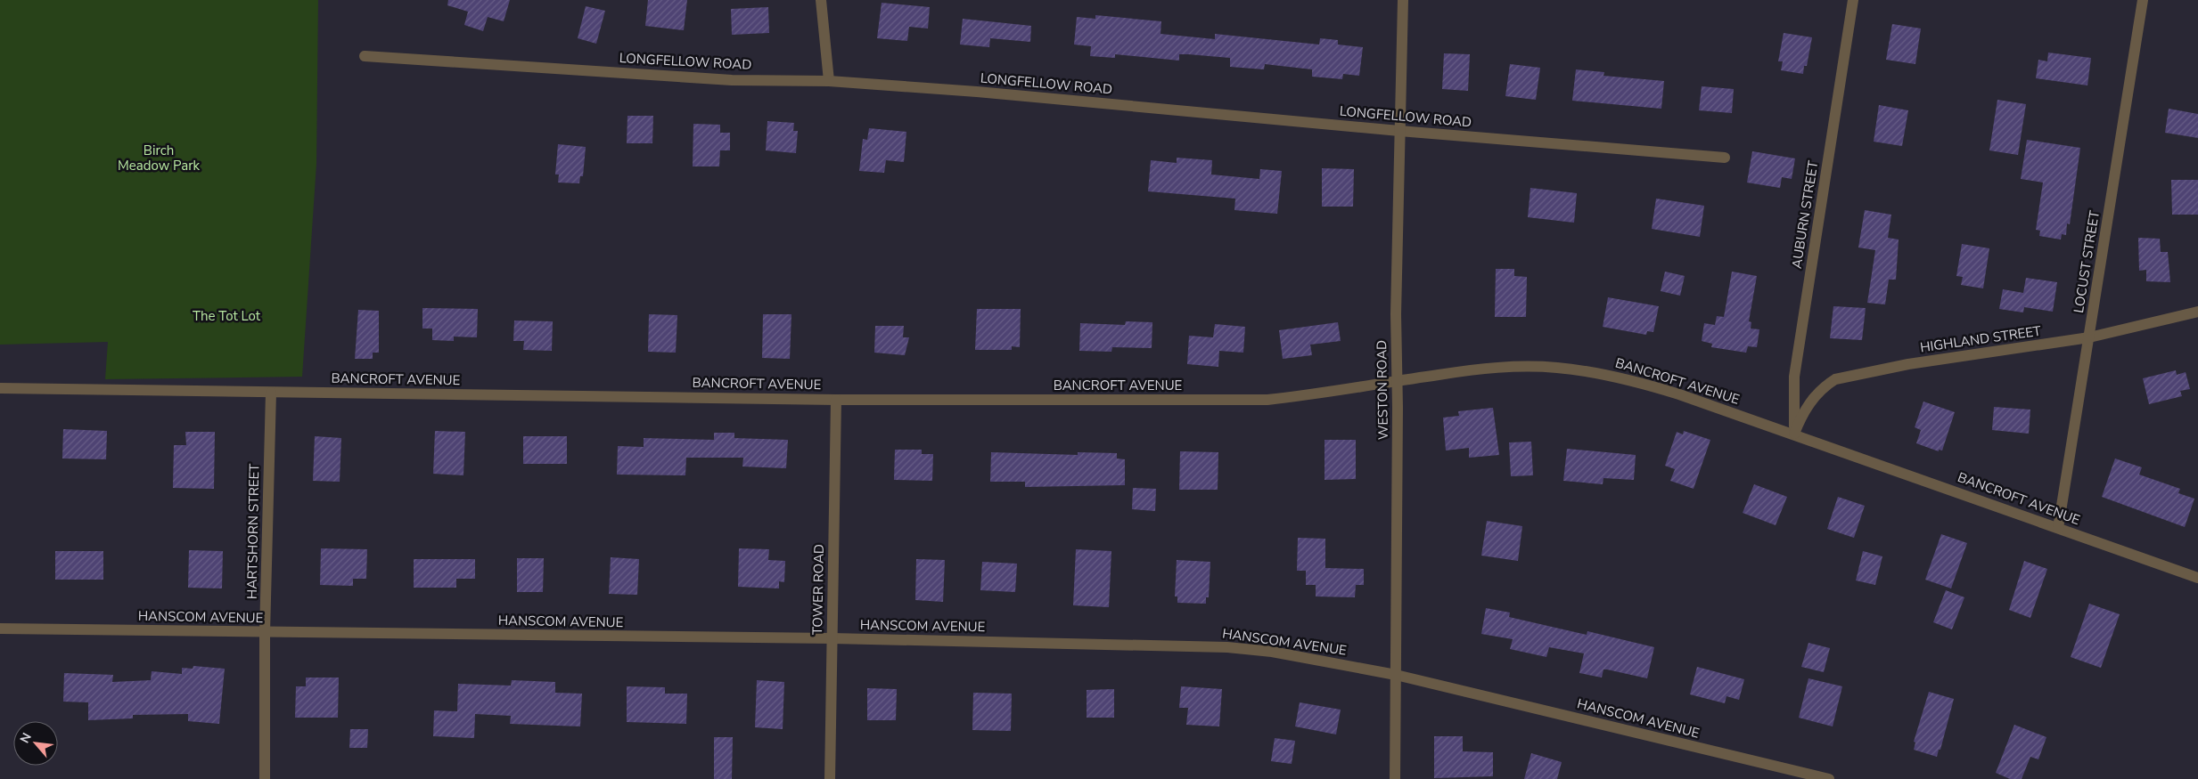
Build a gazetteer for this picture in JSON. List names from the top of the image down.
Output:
{
  "streets": {
    "street": [
      "LONGFELLOW ROAD",
      "AUBURN STREET",
      "LOCUST STREET",
      "HIGHLAND STREET",
      "BANCROFT AVENUE",
      "WESTON ROAD",
      "HARTSHORN STREET",
      "TOWER ROAD",
      "HANSCOM AVENUE"
    ]
  },
  "crossings": [
    ["LONGFELLOW ROAD", "WESTON ROAD"],
    ["AUBURN STREET", "HIGHLAND STREET"],
    ["AUBURN STREET", "BANCROFT AVENUE"],
    ["LOCUST STREET", "HIGHLAND STREET"],
    ["LOCUST STREET", "BANCROFT AVENUE"],
    ["HIGHLAND STREET", "BANCROFT AVENUE"],
    ["BANCROFT AVENUE", "WESTON ROAD"],
    ["BANCROFT AVENUE", "HARTSHORN STREET"],
    ["BANCROFT AVENUE", "TOWER ROAD"],
    ["WESTON ROAD", "HANSCOM AVENUE"],
    ["HARTSHORN STREET", "HANSCOM AVENUE"],
    ["TOWER ROAD", "HANSCOM AVENUE"]
  ],
  "parks": ["Birch Meadow Park", "The Tot Lot"],
  "north": "top left"
}
